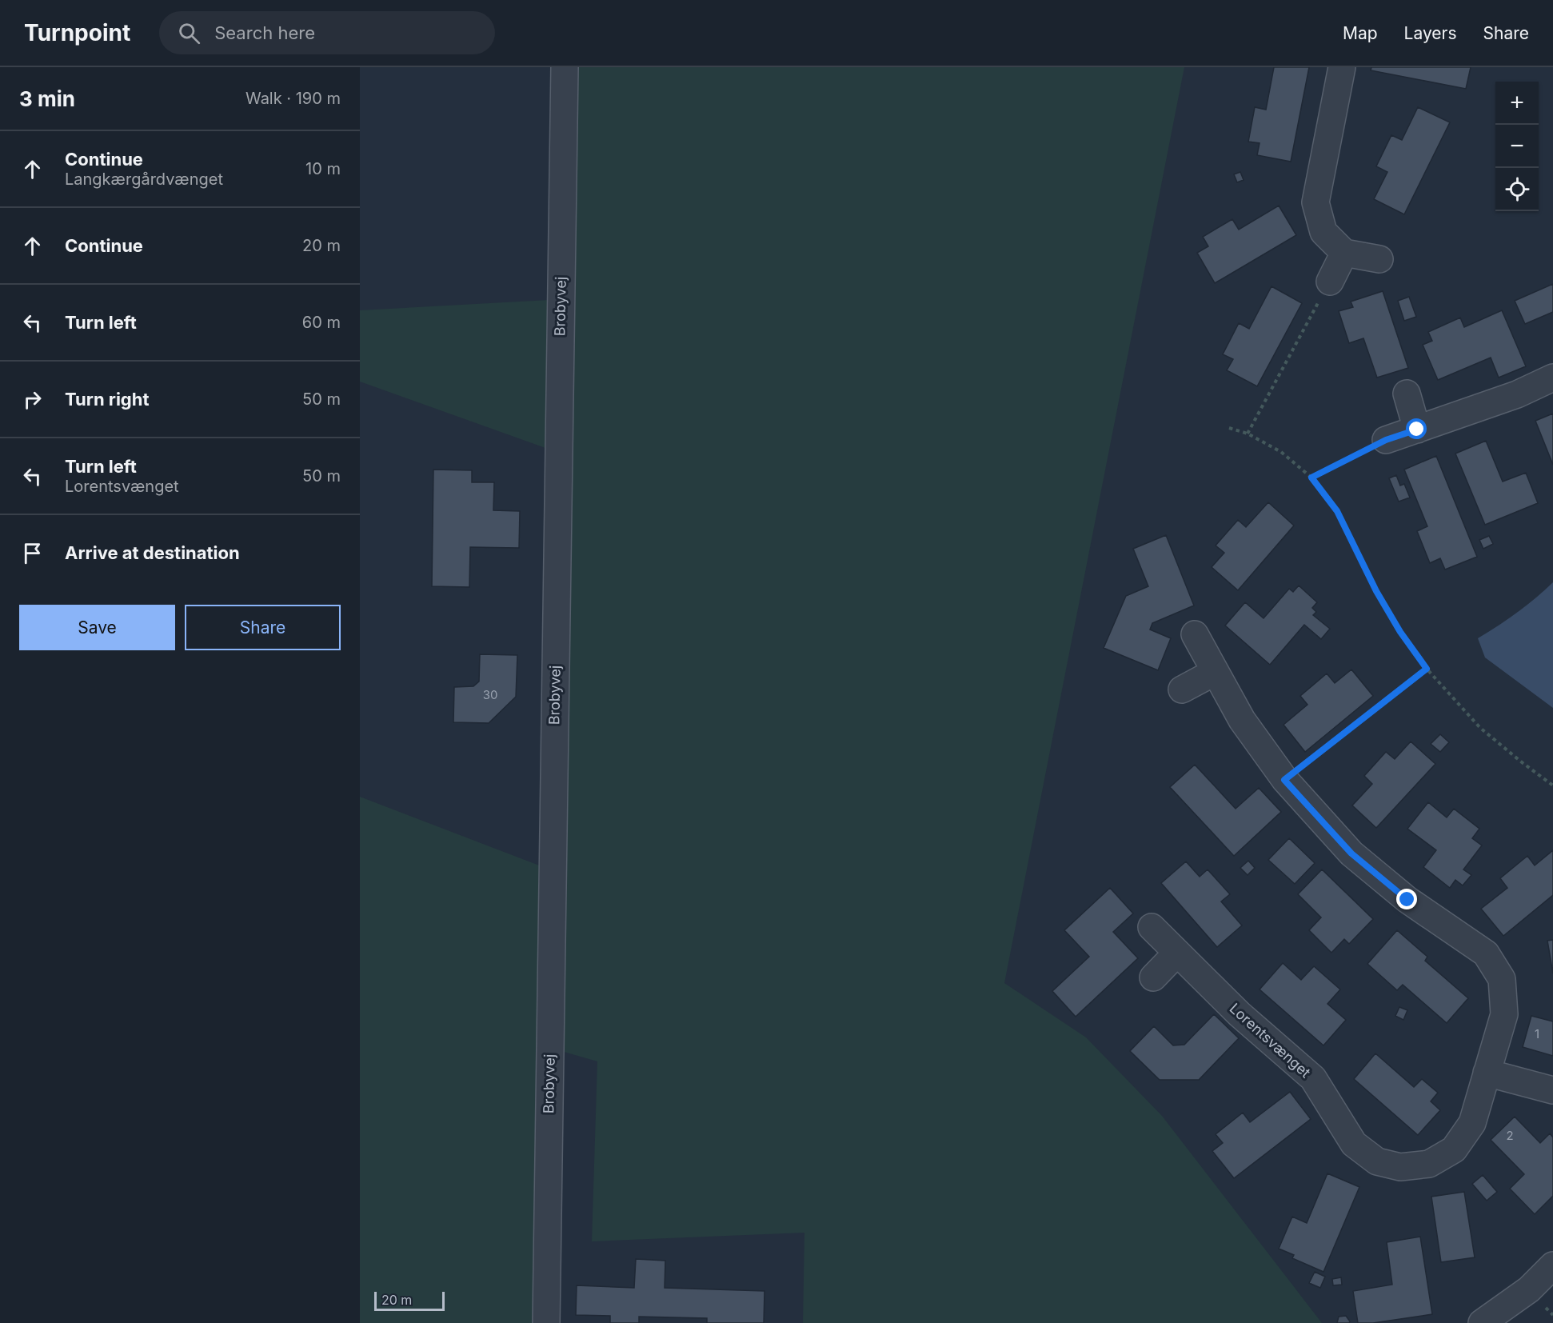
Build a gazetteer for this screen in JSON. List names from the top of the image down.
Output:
{
  "streets": {
    "street": ["Brobyvej", "Lorentsvænget"]
  },
  "house_numbers": ["30", "1", "2"],
  "scale_bar": "20 m",
  "page": {
    "header": "Turnpoint",
    "search": "Search here",
    "nav": ["Map", "Layers", "Share"],
    "heading": ["3 min", "Walk · 190 m"],
    "map_buttons": ["+", "−"],
    "list": [
      ["Continue", "Langkærgårdvænget", "10 m"],
      ["Continue", "20 m"],
      ["Turn left", "60 m"],
      ["Turn right", "50 m"],
      ["Turn left", "Lorentsvænget", "50 m"],
      "Arrive at destination"
    ],
    "buttons": ["Save", "Share"],
    "scale": "20 m"
  }
}
